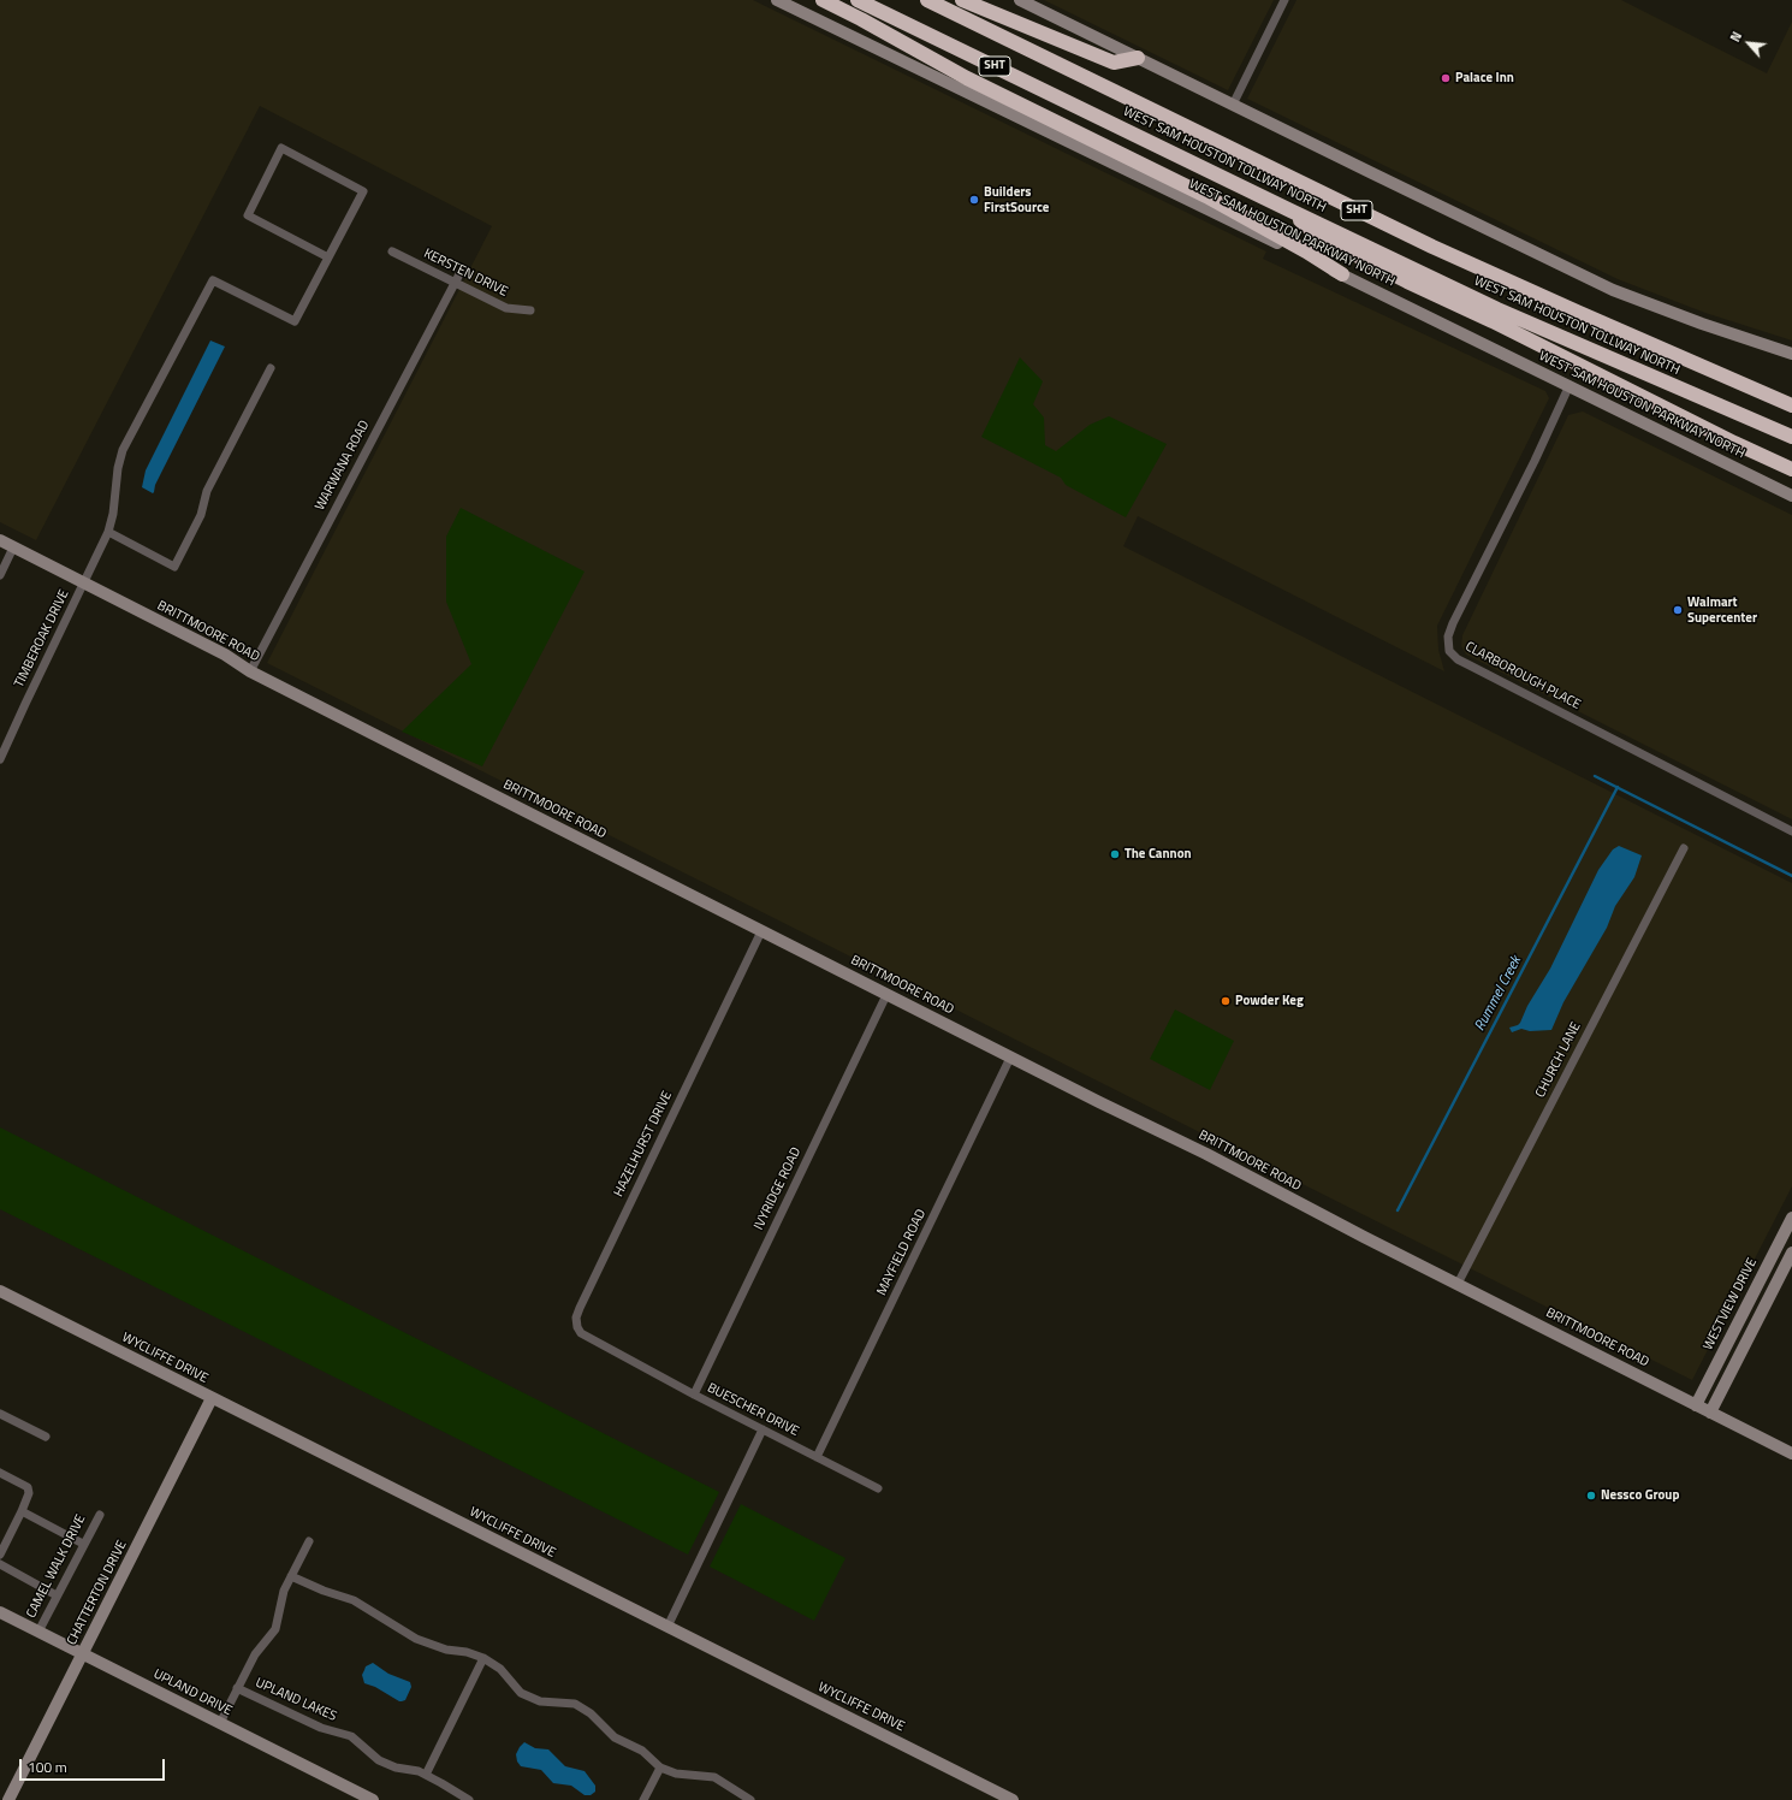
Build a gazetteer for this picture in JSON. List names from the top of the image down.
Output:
{
  "streets": {
    "highway": ["SHT", "WEST SAM HOUSTON TOLLWAY NORTH"],
    "main road": [
      "WEST SAM HOUSTON PARKWAY NORTH",
      "BRITTMOORE ROAD",
      "WESTVIEW DRIVE",
      "WYCLIFFE DRIVE",
      "CHATTERTON DRIVE",
      "UPLAND DRIVE"
    ],
    "street": [
      "KERSTEN DRIVE",
      "WARWANA ROAD",
      "TIMBEROAK DRIVE",
      "CLARBOROUGH PLACE",
      "CHURCH LANE",
      "HAZELHURST DRIVE",
      "IVYRIDGE ROAD",
      "MAYFIELD ROAD",
      "BUESCHER DRIVE",
      "CAMEL WALK DRIVE",
      "UPLAND LAKES"
    ]
  },
  "crossings": [
    ["WEST SAM HOUSTON PARKWAY NORTH", "CLARBOROUGH PLACE"],
    ["KERSTEN DRIVE", "WARWANA ROAD"],
    ["WARWANA ROAD", "BRITTMOORE ROAD"],
    ["BRITTMOORE ROAD", "TIMBEROAK DRIVE"],
    ["BRITTMOORE ROAD", "CHURCH LANE"],
    ["BRITTMOORE ROAD", "HAZELHURST DRIVE"],
    ["BRITTMOORE ROAD", "IVYRIDGE ROAD"],
    ["BRITTMOORE ROAD", "MAYFIELD ROAD"],
    ["BRITTMOORE ROAD", "WESTVIEW DRIVE"],
    ["HAZELHURST DRIVE", "BUESCHER DRIVE"],
    ["IVYRIDGE ROAD", "BUESCHER DRIVE"],
    ["MAYFIELD ROAD", "BUESCHER DRIVE"],
    ["WYCLIFFE DRIVE", "CHATTERTON DRIVE"],
    ["CAMEL WALK DRIVE", "UPLAND DRIVE"],
    ["CHATTERTON DRIVE", "UPLAND DRIVE"]
  ],
  "water": ["Rummel Creek"],
  "places": [
    "Palace Inn",
    "Builders FirstSource",
    "Walmart Supercenter",
    "The Cannon",
    "Powder Keg",
    "Nessco Group"
  ],
  "scale_bar": "100 m",
  "north": "top left"
}
